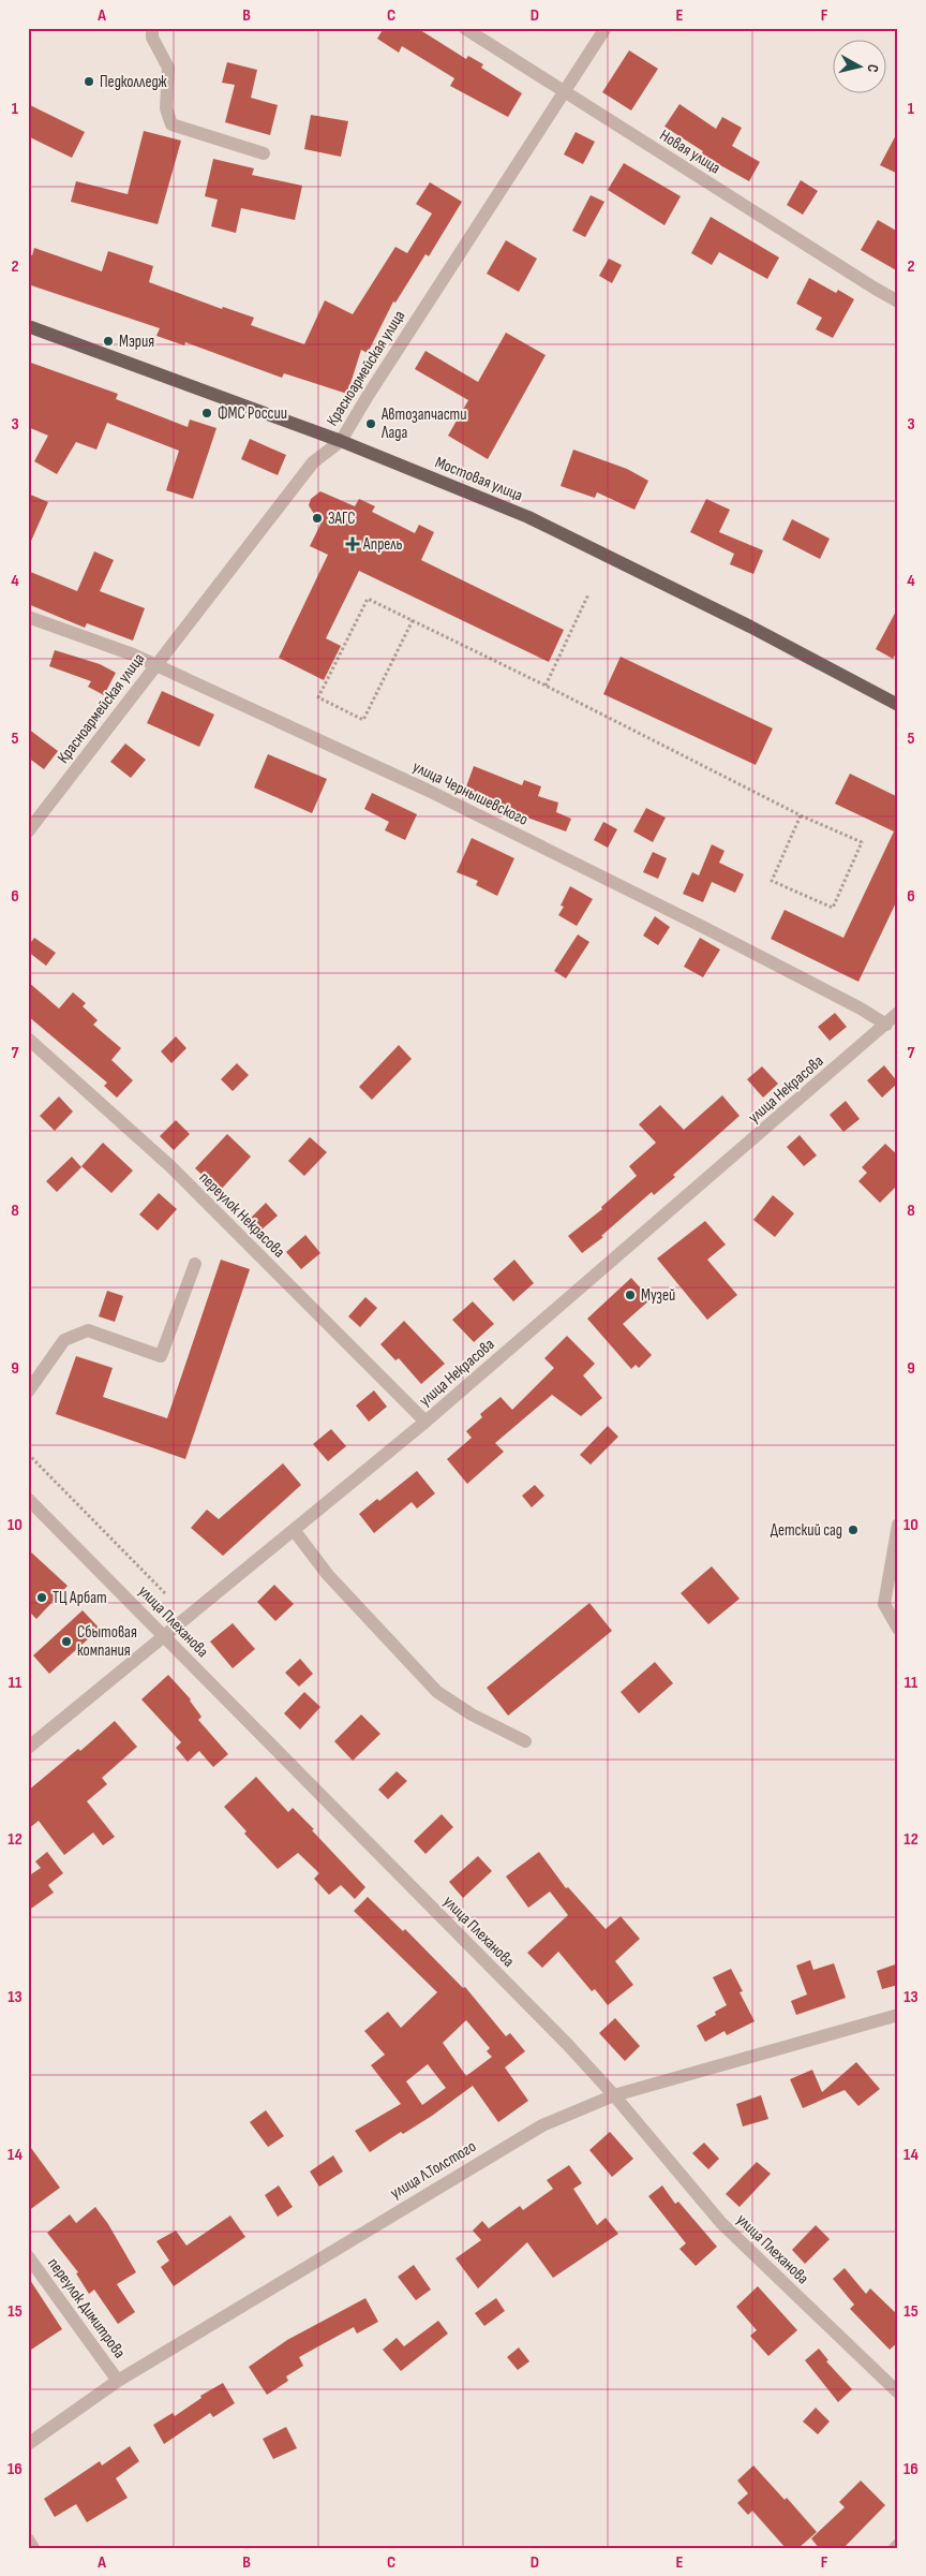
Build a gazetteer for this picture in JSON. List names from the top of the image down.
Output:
{
  "streets": {
    "main road": ["Мостовая улица"],
    "street": [
      "Новая улица",
      "Красноармейская улица",
      "улица Чернышевского",
      "улица Некрасова",
      "переулок Некрасова",
      "улица Плеханова",
      "улица Л.Толстого",
      "переулок Димитрова"
    ]
  },
  "crossings": [
    ["Новая улица", "Красноармейская улица"],
    ["Красноармейская улица", "Мостовая улица"],
    ["Красноармейская улица", "улица Чернышевского"],
    ["улица Чернышевского", "улица Некрасова"],
    ["улица Некрасова", "переулок Некрасова"],
    ["улица Некрасова", "улица Плеханова"],
    ["улица Плеханова", "улица Л.Толстого"],
    ["улица Л.Толстого", "переулок Димитрова"]
  ],
  "places": {
    "other": [
      "Педколледж",
      "Мэрия",
      "ФМС России",
      "Автозапчасти Лада",
      "ЗАГС",
      "Музей",
      "Детский сад",
      "ТЦ Арбат",
      "Сбытовая компания"
    ],
    "health": ["Апрель"]
  },
  "north": "right",
  "grid": {
    "columns": [
      "A",
      "B",
      "C",
      "D",
      "E",
      "F"
    ],
    "rows": [
      "1",
      "2",
      "3",
      "4",
      "5",
      "6",
      "7",
      "8",
      "9",
      "10",
      "11",
      "12",
      "13",
      "14",
      "15",
      "16"
    ]
  }
}
